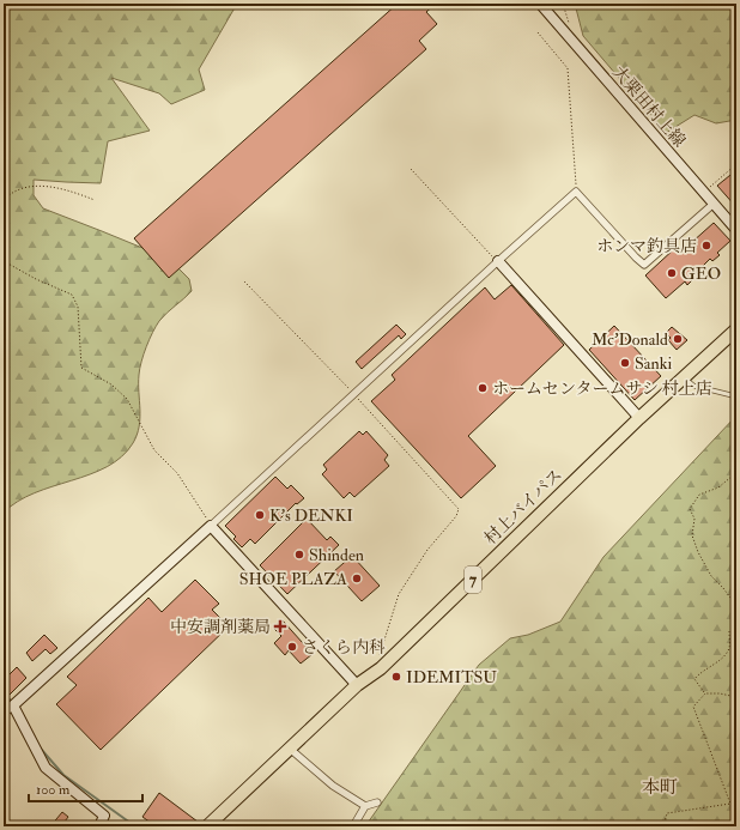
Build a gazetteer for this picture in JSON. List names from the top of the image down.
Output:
{
  "streets": {
    "highway": ["村上バイパス", "7"],
    "street": ["大栗田村上線"]
  },
  "districts": ["本町"],
  "places": {
    "other": [
      "ホンマ釣具店",
      "GEO",
      "Mc'Donald",
      "Sanki",
      "ホームセンタームサシ 村上店",
      "K's DENKI",
      "Shinden",
      "SHOE PLAZA",
      "さくら内科",
      "IDEMITSU"
    ],
    "health": ["中安調剤薬局"]
  },
  "scale_bar": "100 m"
}
